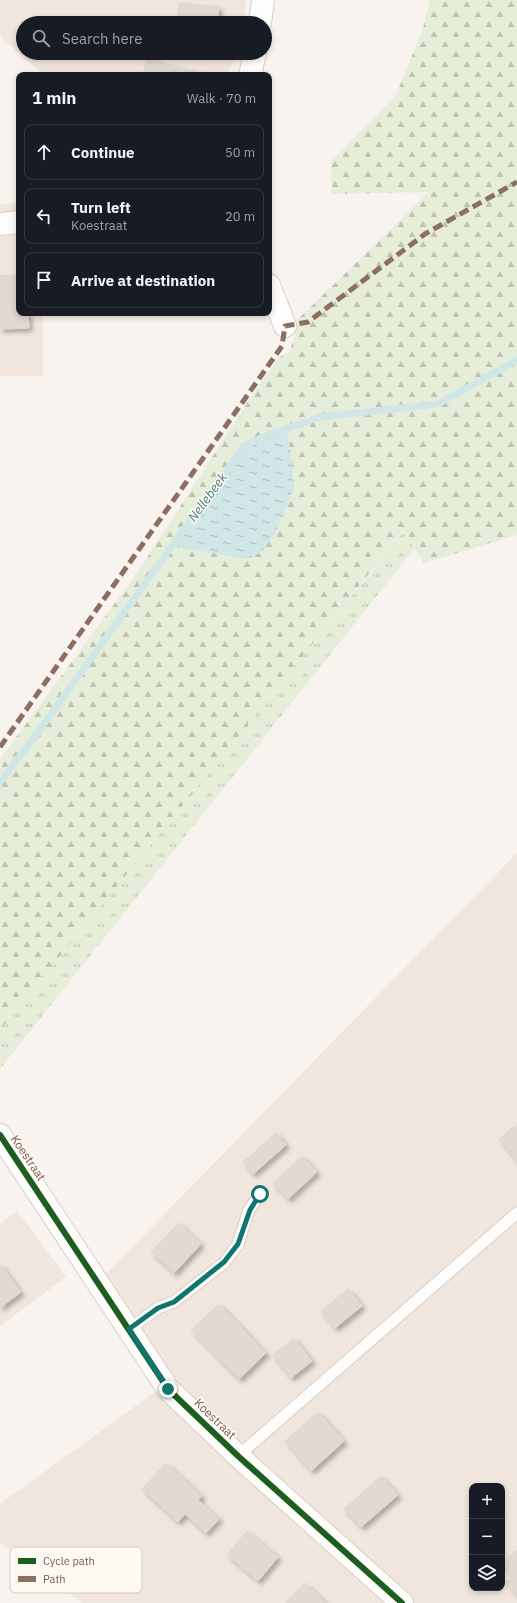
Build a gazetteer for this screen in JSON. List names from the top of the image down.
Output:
{
  "streets": {
    "street": ["Koestraat"]
  },
  "water": ["Nellebeek"],
  "legend": ["Cycle path", "Path"],
  "page": {
    "search": "Search here",
    "heading": ["1 min", "Walk · 70 m"],
    "list": [
      ["Continue", "50 m"],
      ["Turn left", "Koestraat", "20 m"],
      "Arrive at destination"
    ],
    "map_buttons": ["+", "−"]
  }
}
